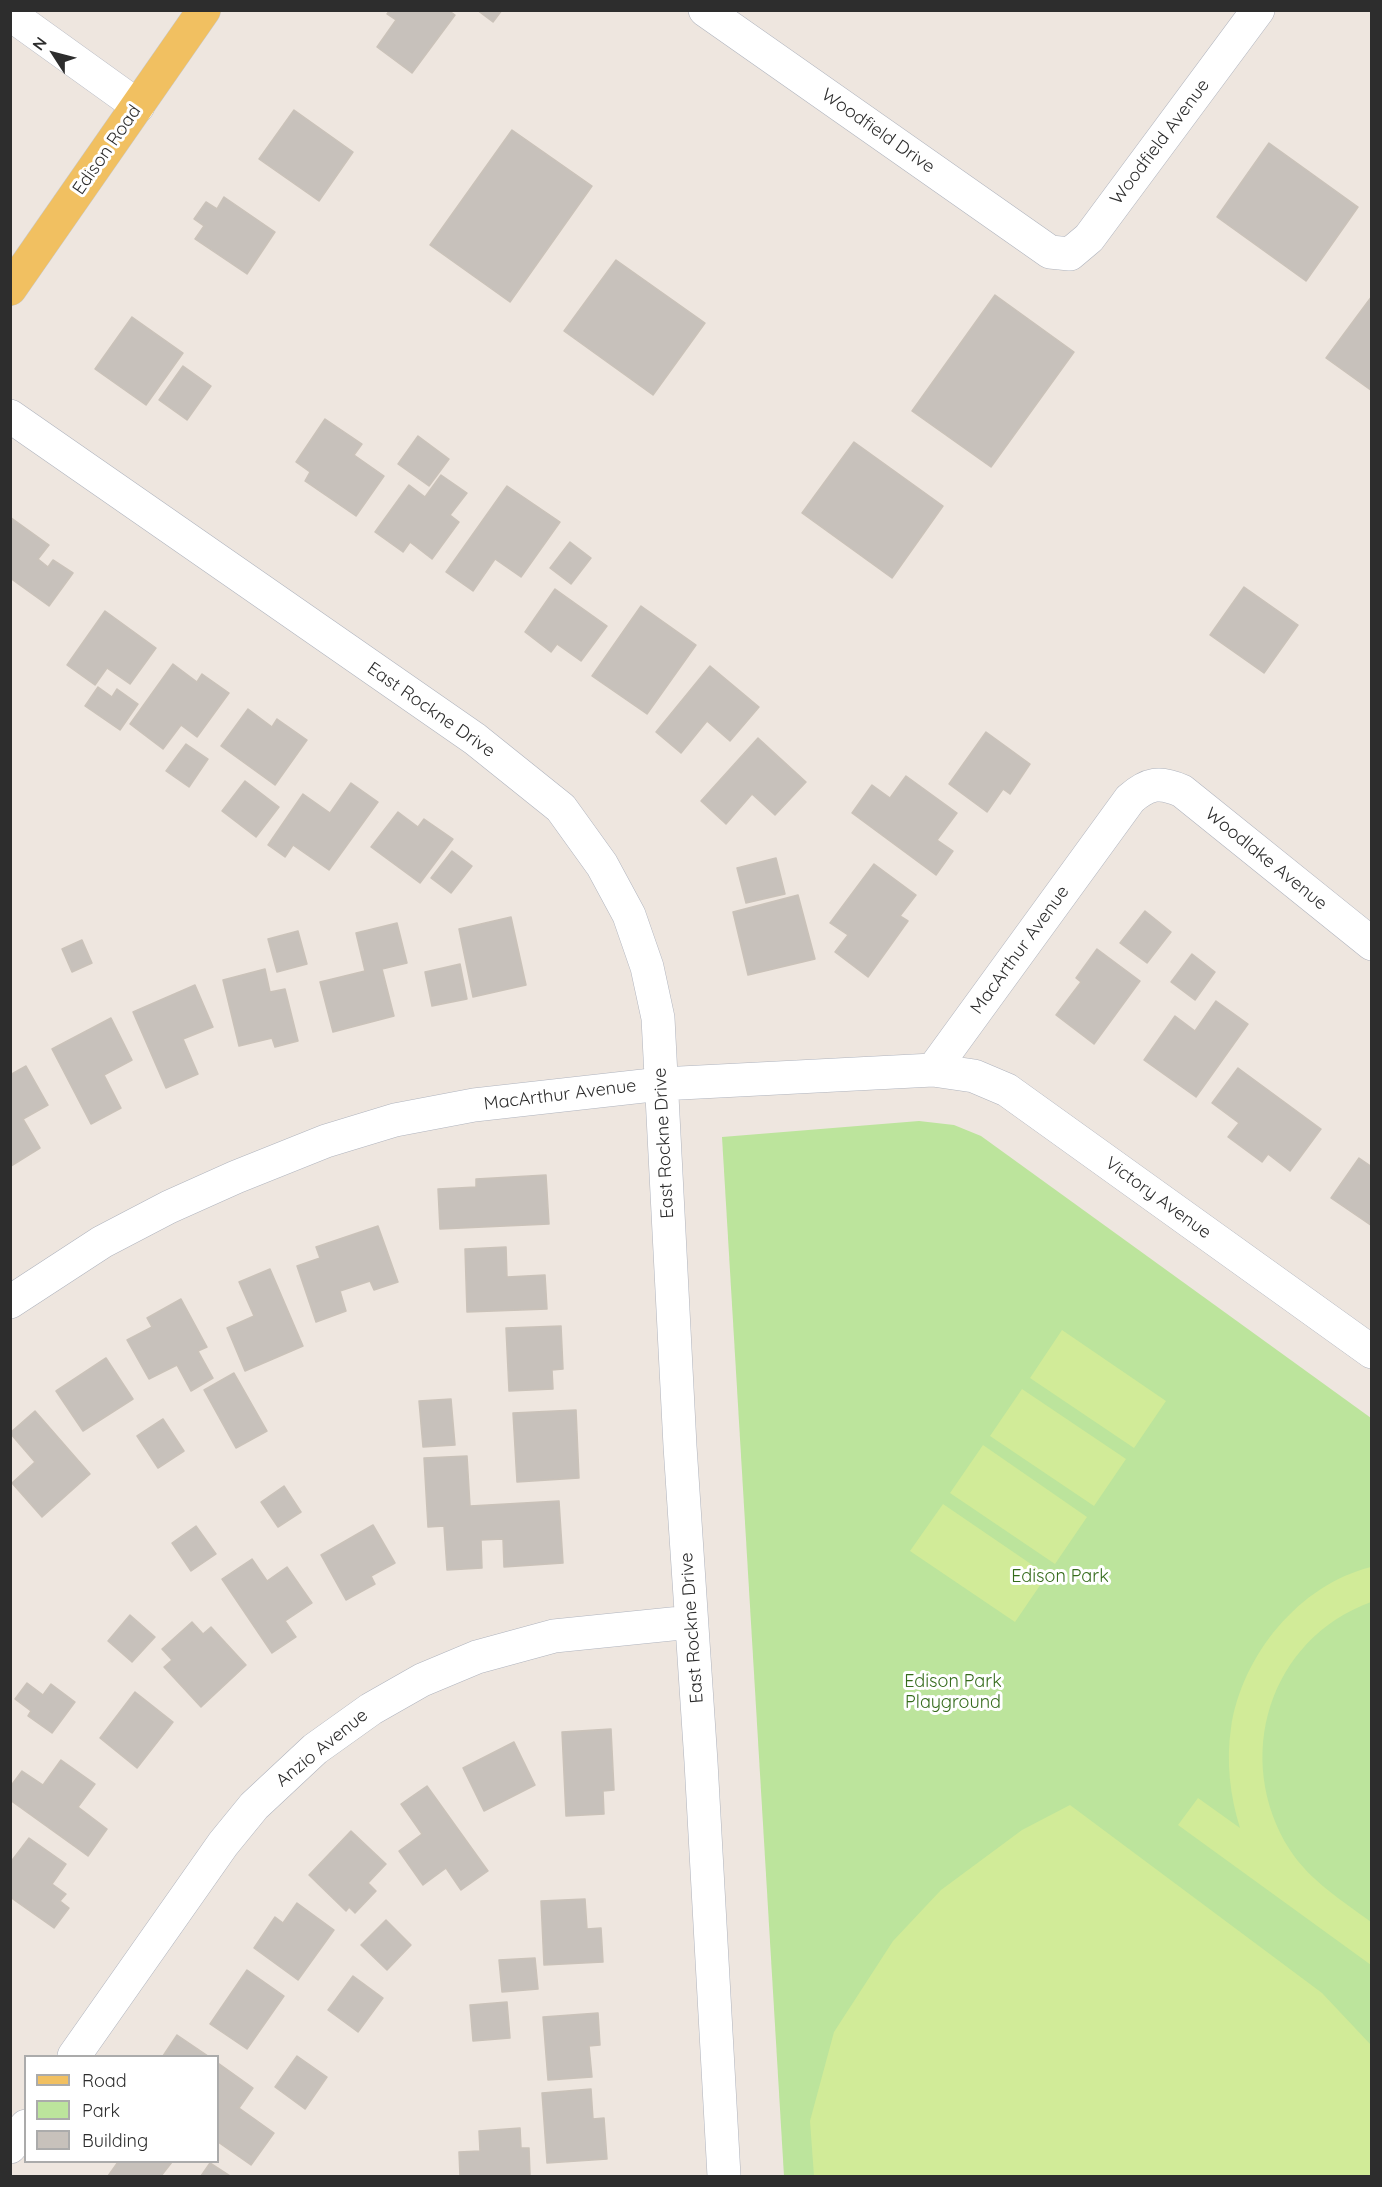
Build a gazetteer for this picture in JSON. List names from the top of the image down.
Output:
{
  "streets": {
    "main road": ["Edison Road"],
    "street": [
      "Woodfield Drive",
      "Woodfield Avenue",
      "East Rockne Drive",
      "Woodlake Avenue",
      "MacArthur Avenue",
      "Victory Avenue",
      "Anzio Avenue"
    ]
  },
  "crossings": [
    ["Woodfield Drive", "Woodfield Avenue"],
    ["East Rockne Drive", "MacArthur Avenue"],
    ["East Rockne Drive", "Anzio Avenue"],
    ["Woodlake Avenue", "MacArthur Avenue"],
    ["MacArthur Avenue", "Victory Avenue"]
  ],
  "parks": ["Edison Park", "Edison Park Playground"],
  "legend": ["Road", "Park", "Building"],
  "north": "top left"
}
